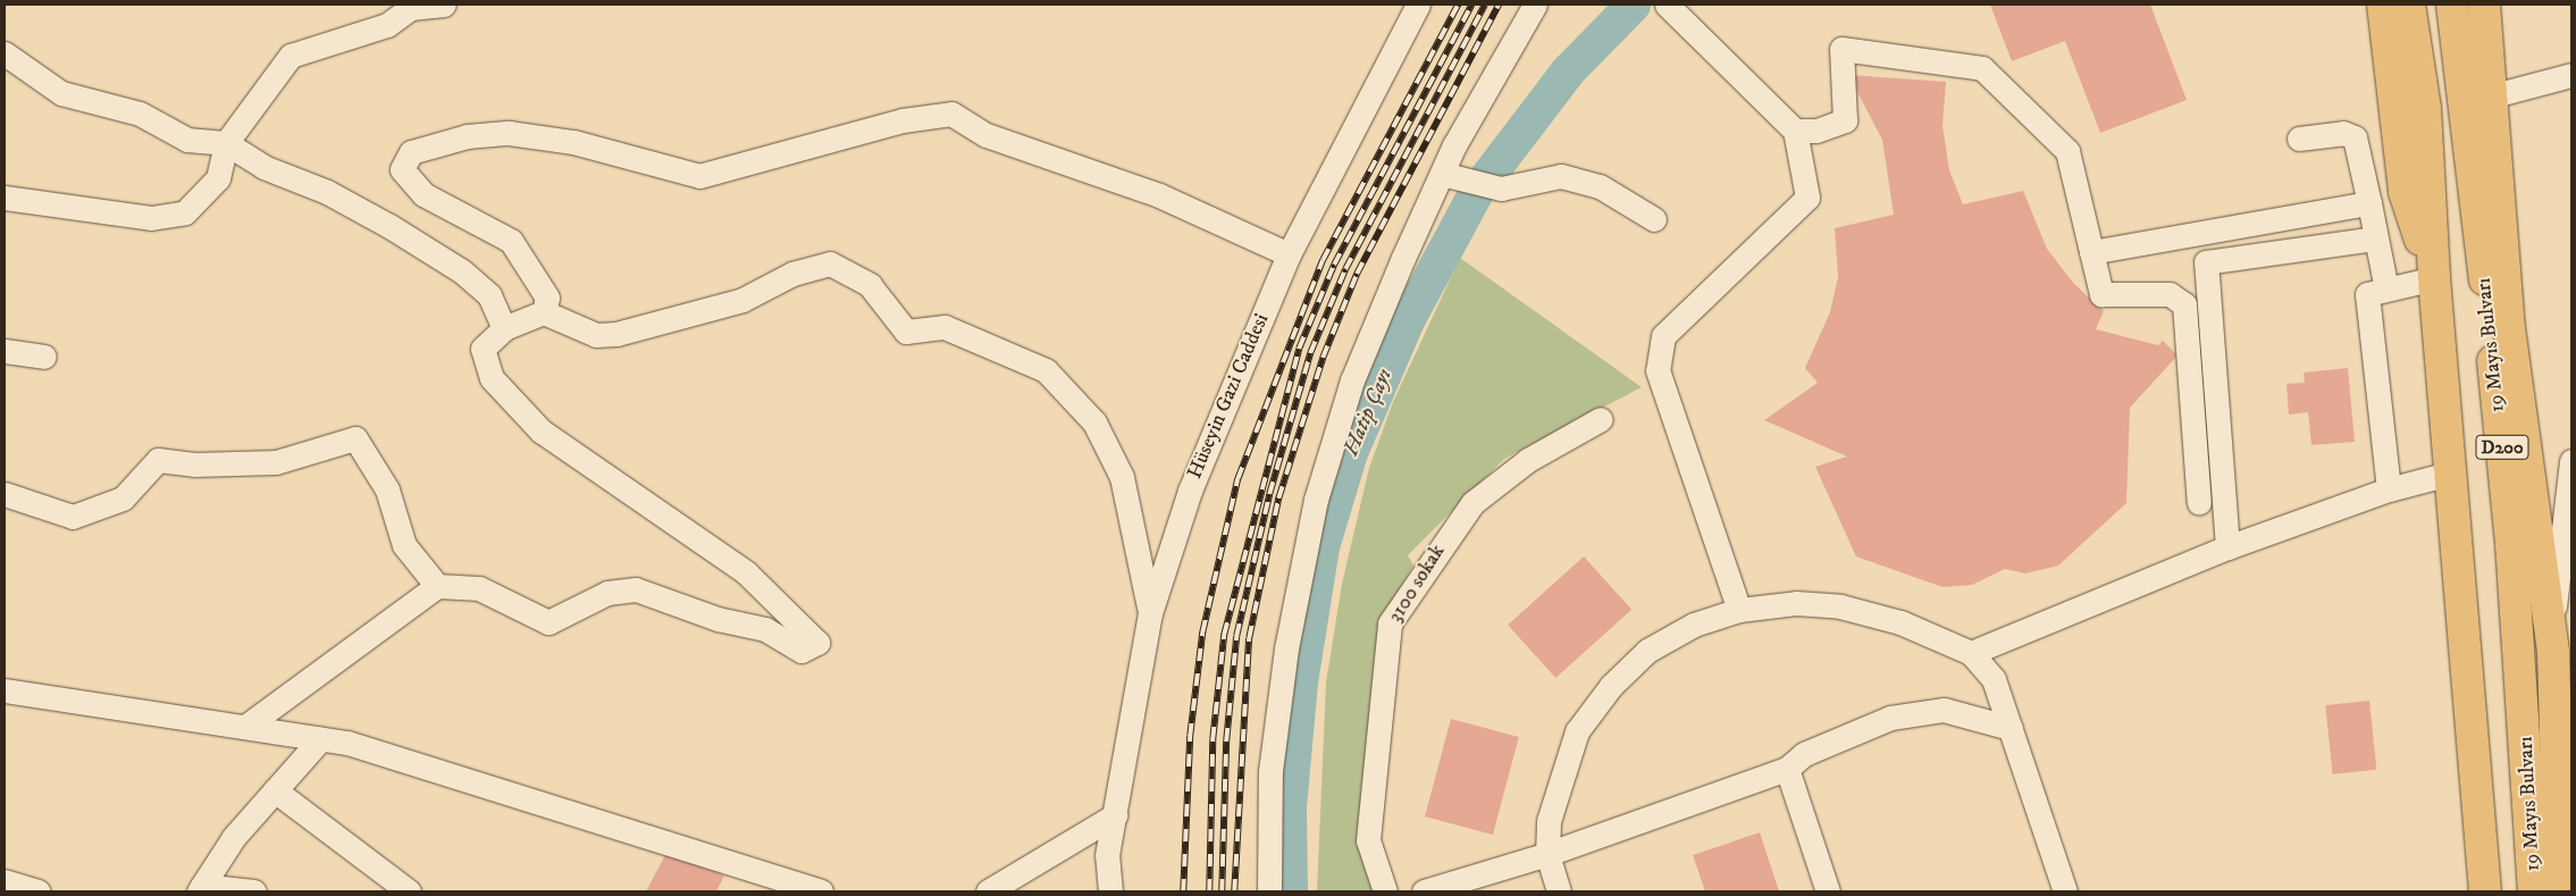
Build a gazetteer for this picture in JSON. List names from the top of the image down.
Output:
{
  "streets": {
    "highway": ["19 Mayıs Bulvarı", "D200"],
    "street": ["Hüseyin Gazi Caddesi", "3100 sokak"]
  },
  "water": ["Hatip Çayı"]
}
